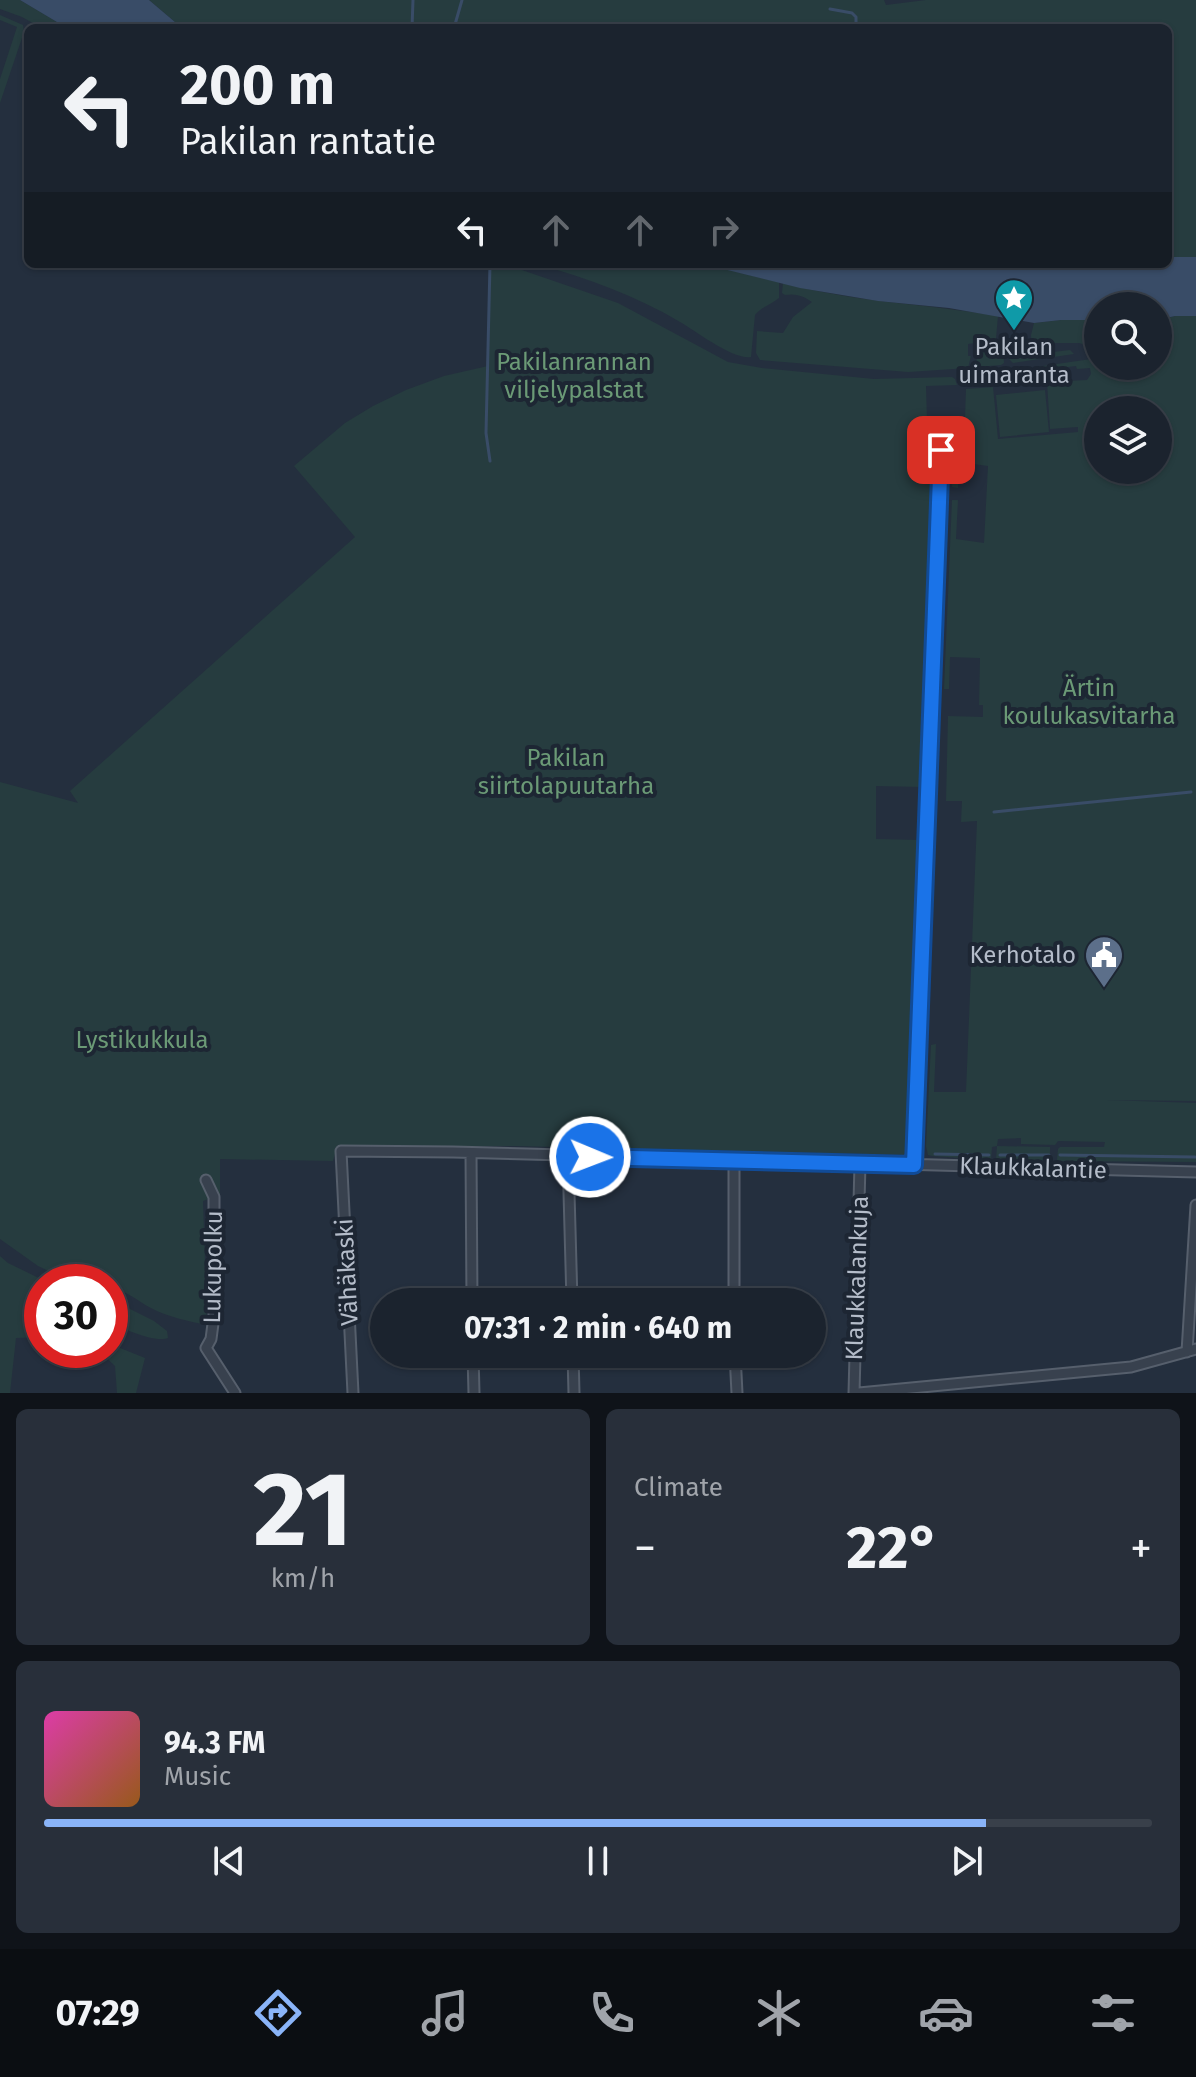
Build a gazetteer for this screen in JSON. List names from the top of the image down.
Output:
{
  "streets": {
    "street": [
      "Klaukkalantie",
      "Lukupolku",
      "Vähäkaski",
      "Klaukkalankuja"
    ]
  },
  "crossings": [
    ["Klaukkalantie", "Vähäkaski"],
    ["Klaukkalantie", "Klaukkalankuja"]
  ],
  "parks": [
    "Pakilanrannan viljelypalstat",
    "Ärtin koulukasvitarha",
    "Pakilan siirtolapuutarha",
    "Lystikukkula"
  ],
  "places": {
    "place": ["Pakilan uimaranta"],
    "public building": ["Kerhotalo"]
  },
  "page": {
    "turn": ["200 m", "Pakilan rantatie"],
    "limit": "30",
    "trip": "07:31 · 2 min · 640 m",
    "tile": [
      ["21", "km/h"],
      "Climate"
    ],
    "heat": ["−", "22°", "+"],
    "song": ["94.3 FM", "Music"],
    "tabs": "07:29"
  }
}
